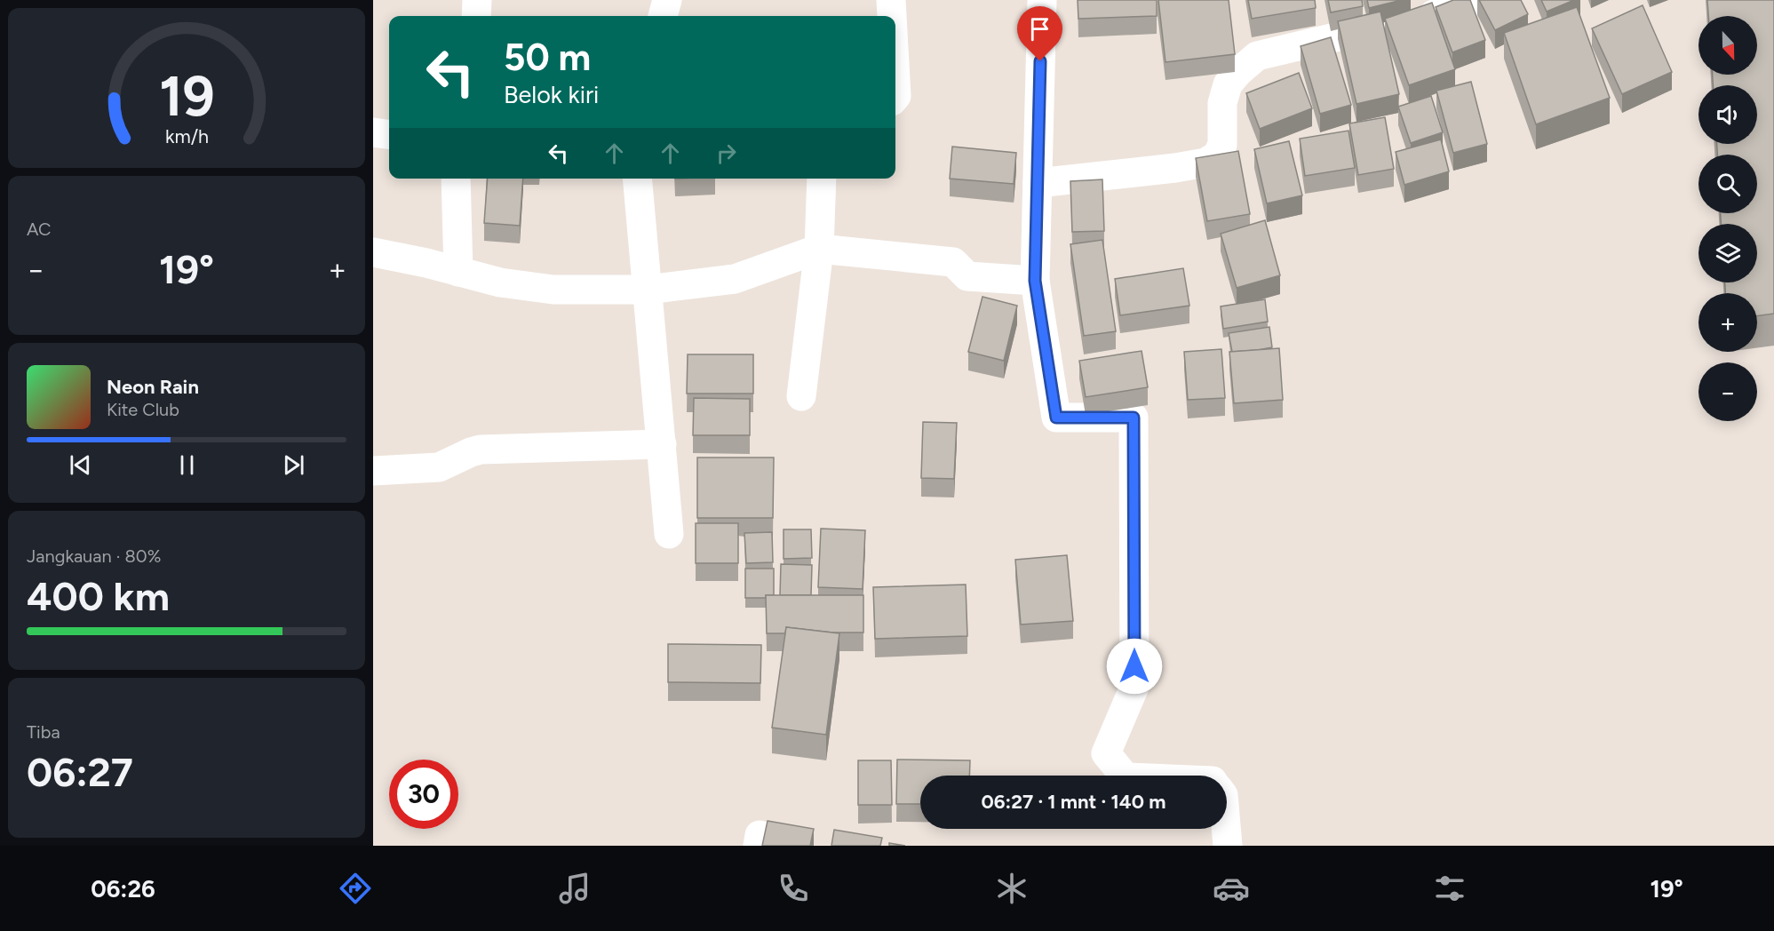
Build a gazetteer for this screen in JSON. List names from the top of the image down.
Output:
{
  "north": "bottom",
  "page": {
    "map_buttons": ["+", "−"],
    "turn": ["50 m", "Belok kiri"],
    "tile": [
      "AC",
      ["Jangkauan · 80%", "400 km"],
      ["Tiba", "06:27"]
    ],
    "heat": ["−", "19°", "+"],
    "song": ["Neon Rain", "Kite Club"],
    "limit": "30",
    "trip": "06:27 · 1 mnt · 140 m",
    "tabs": ["06:26", "19°"],
    "gauge": ["19", "km/h"]
  }
}
